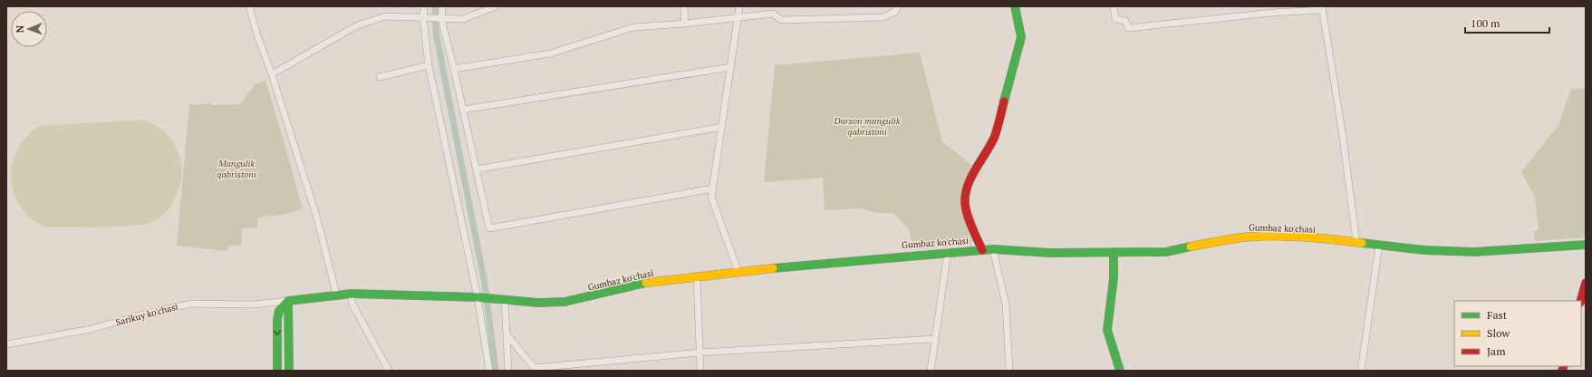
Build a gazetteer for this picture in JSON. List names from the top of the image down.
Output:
{
  "streets": {
    "main road": ["Gumbaz ko'chasi"],
    "street": ["Sarikuy ko'chasi"]
  },
  "crossings": [
    ["Gumbaz ko'chasi", "Sarikuy ko'chasi"]
  ],
  "parks": ["Darxon mangulik qabristoni", "Mangulik qabristoni"],
  "legend": ["Fast", "Slow", "Jam"],
  "scale_bar": "100 m",
  "north": "left"
}
